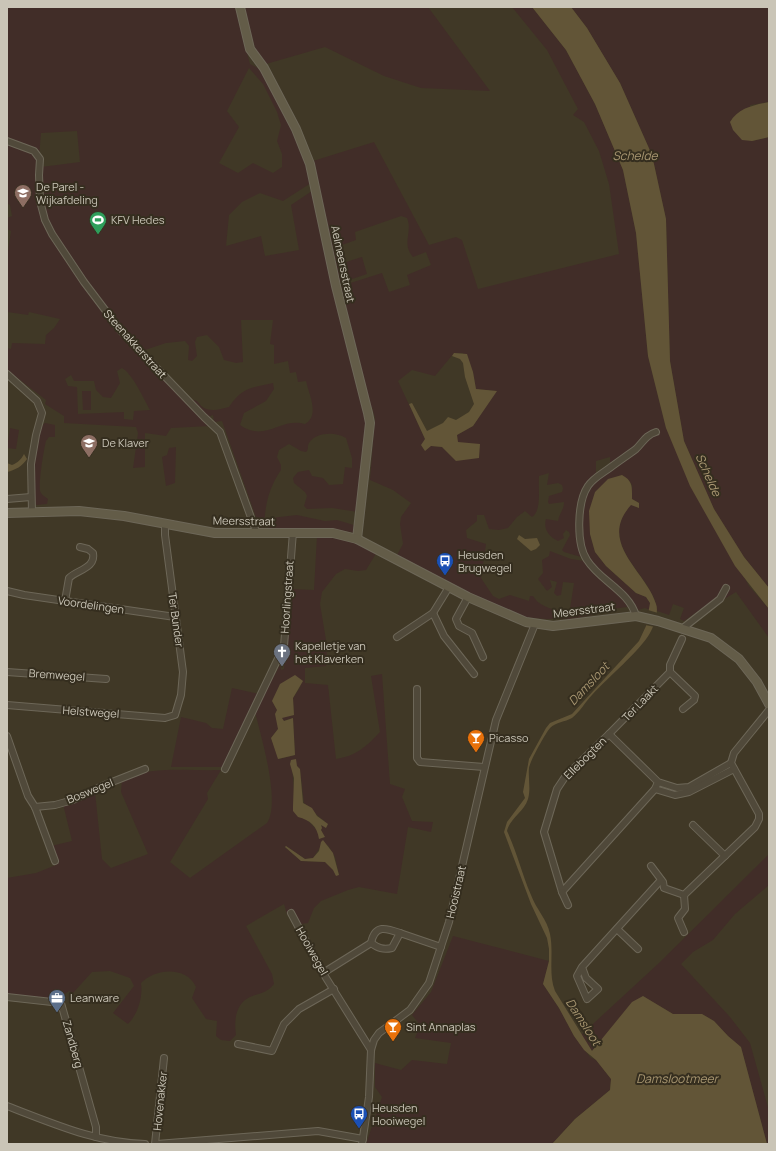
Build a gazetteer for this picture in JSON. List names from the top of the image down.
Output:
{
  "streets": {
    "main road": ["Aelmeersstraat", "Meersstraat"],
    "street": [
      "Steenakkerstraat",
      "Hoorlingstraat",
      "Voordelingen",
      "Ter Bunder",
      "Bremwegel",
      "Ter Laakt",
      "Helstwegel",
      "Ellebogten",
      "Boswegel",
      "Hooistraat",
      "Hooiwegel",
      "Zandberg",
      "Hovenakker"
    ]
  },
  "crossings": [
    ["Aelmeersstraat", "Meersstraat"],
    ["Steenakkerstraat", "Meersstraat"],
    ["Meersstraat", "Hoorlingstraat"],
    ["Meersstraat", "Ter Bunder"],
    ["Meersstraat", "Hooistraat"],
    ["Voordelingen", "Ter Bunder"],
    ["Ter Bunder", "Helstwegel"],
    ["Ter Laakt", "Ellebogten"],
    ["Hooistraat", "Hooiwegel"]
  ],
  "water": ["Schelde", "Damsloot", "Damslootmeer"],
  "places": {
    "school or university": ["De Parel - Wijkafdeling", "De Klaver"],
    "sports": ["KFV Hedes"],
    "bus stop": ["Heusden Brugwegel", "Heusden Hooiwegel"],
    "church": ["Kapelletje van het Klaverken"],
    "bar": ["Picasso", "Sint Annaplas"],
    "office": ["Leanware"]
  }
}
